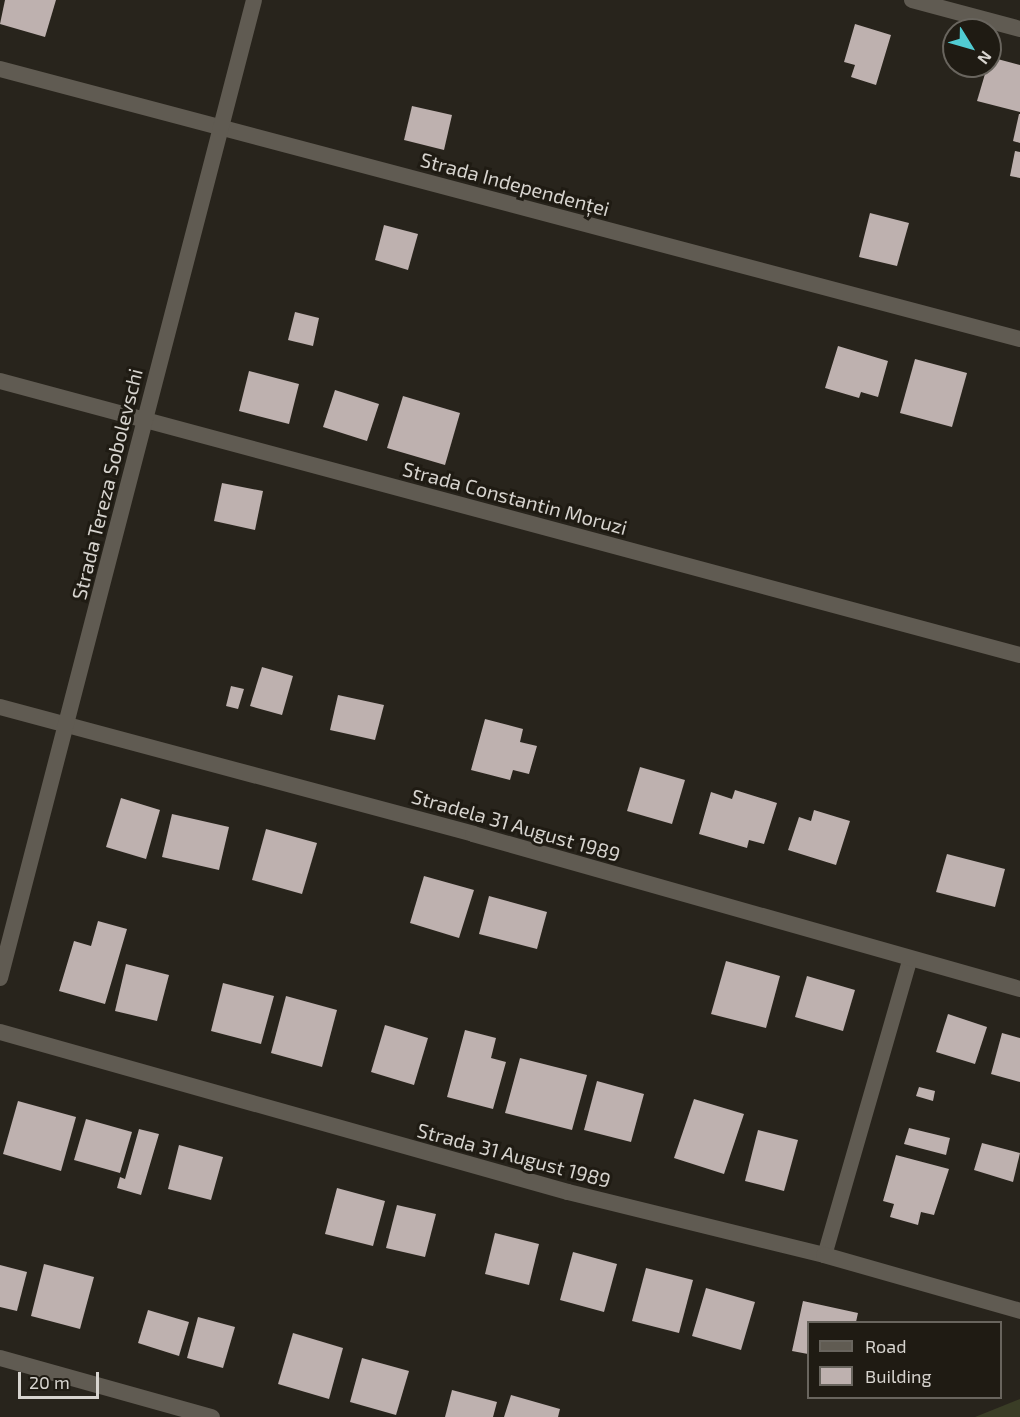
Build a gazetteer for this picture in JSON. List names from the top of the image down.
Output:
{
  "streets": {
    "street": [
      "Strada Independenței",
      "Strada Tereza Sobolevschi",
      "Strada Constantin Moruzi",
      "Stradela 31 August 1989",
      "Strada 31 August 1989"
    ]
  },
  "crossings": [
    ["Strada Independenței", "Strada Tereza Sobolevschi"],
    ["Strada Tereza Sobolevschi", "Strada Constantin Moruzi"],
    ["Strada Tereza Sobolevschi", "Stradela 31 August 1989"]
  ],
  "legend": ["Road", "Building"],
  "scale_bar": "20 m",
  "north": "bottom right"
}
